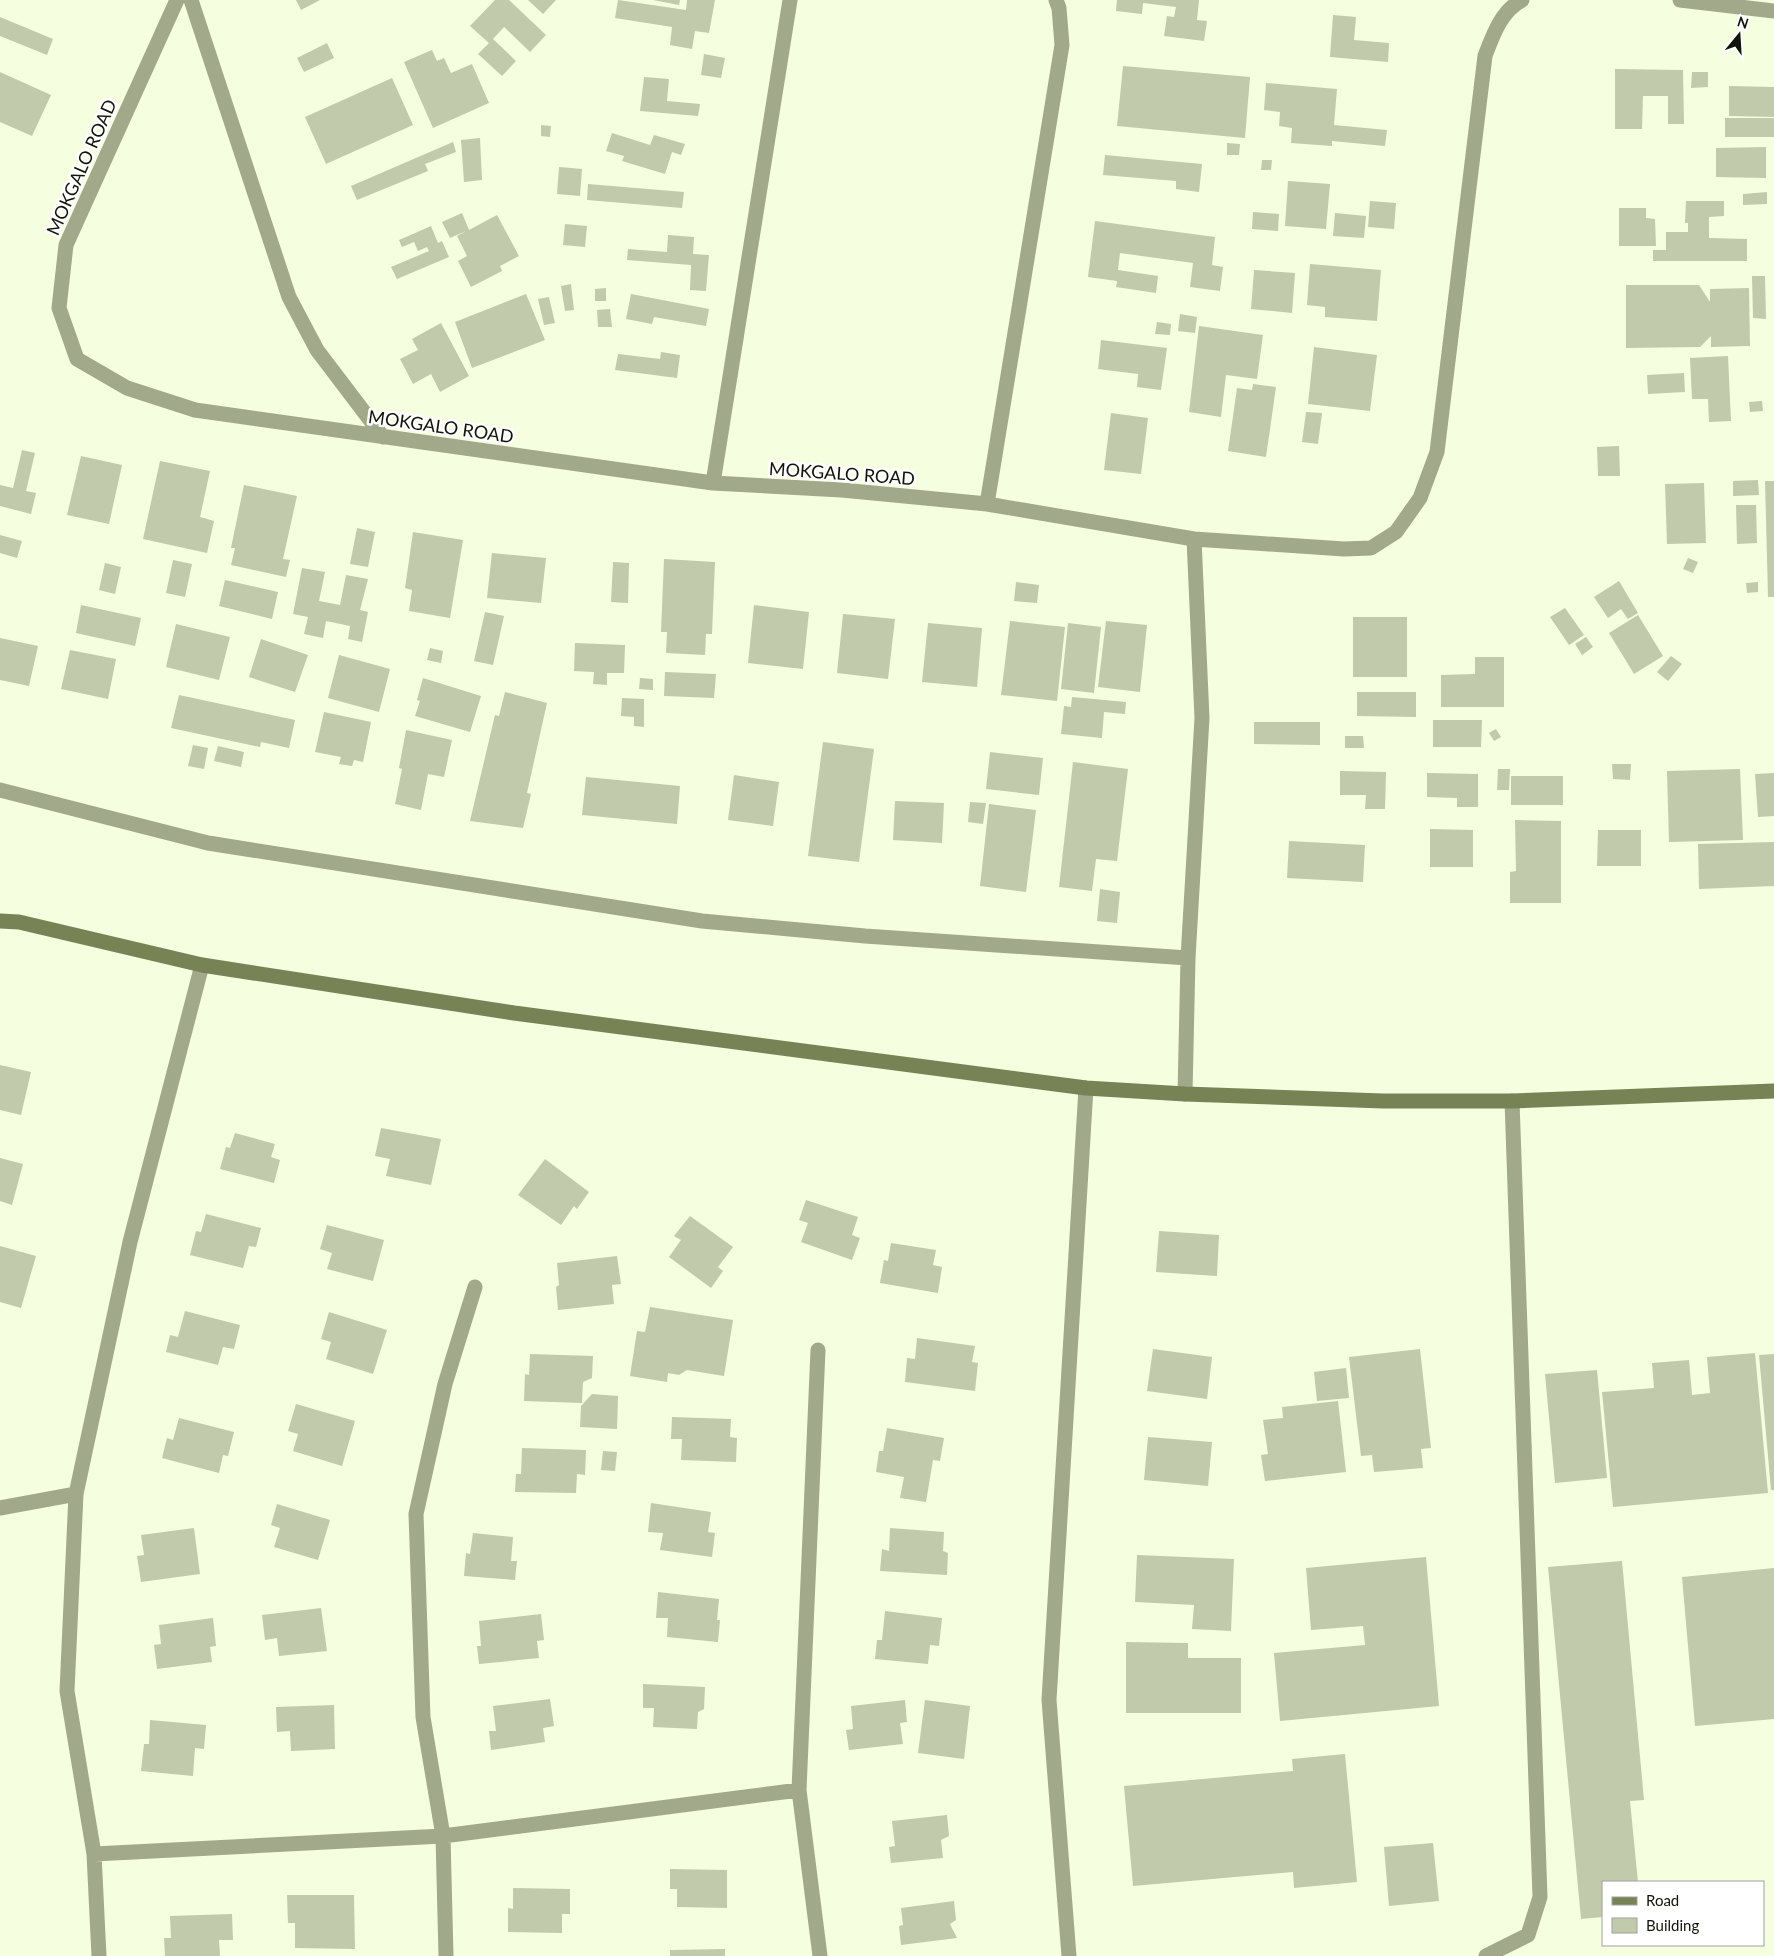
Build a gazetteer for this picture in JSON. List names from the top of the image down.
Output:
{
  "streets": {
    "street": ["MOKGALO ROAD"]
  },
  "legend": ["Road", "Building"],
  "north": "top"
}
